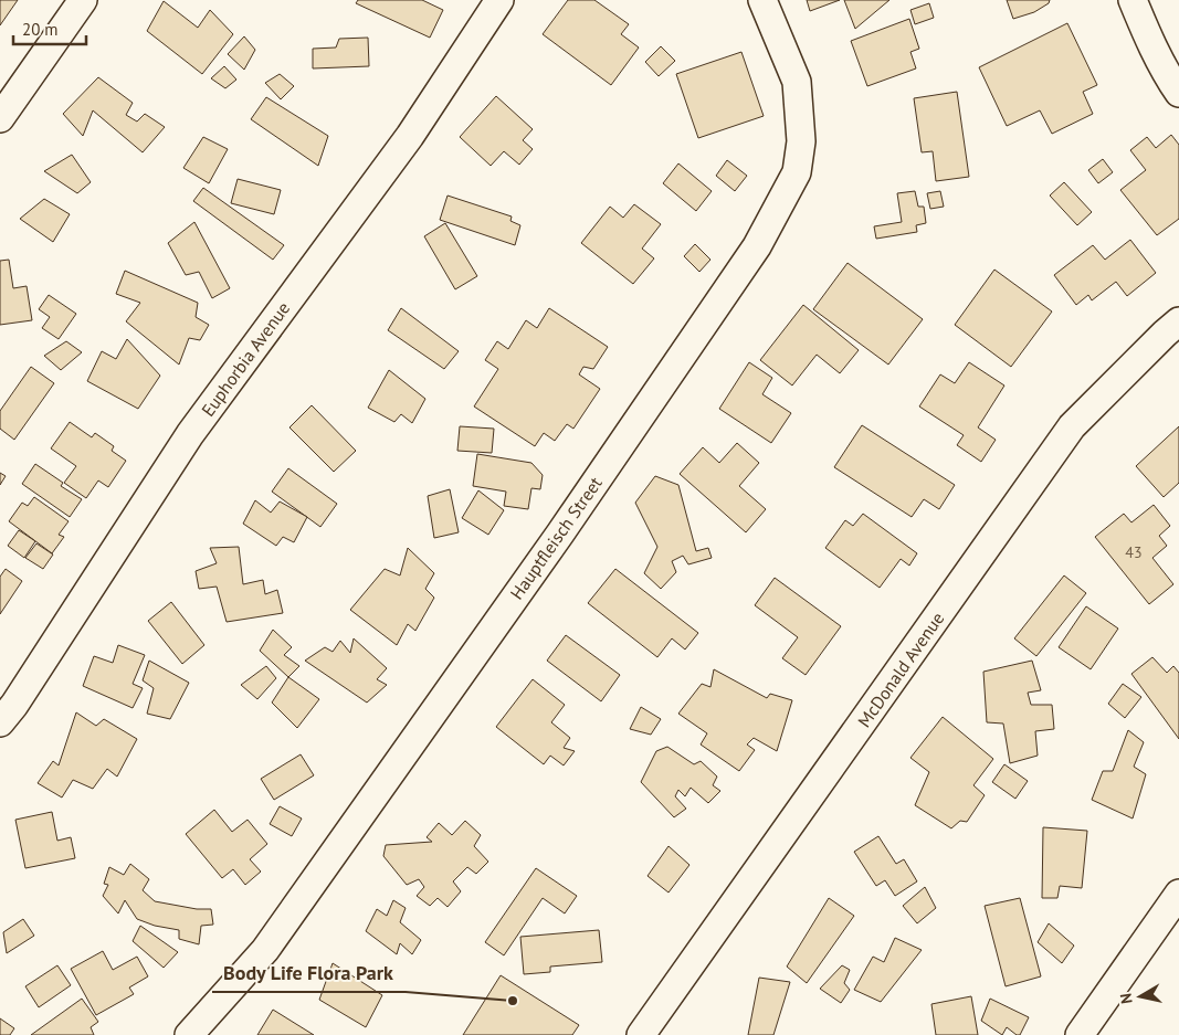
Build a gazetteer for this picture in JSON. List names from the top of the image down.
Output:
{
  "streets": {
    "street": ["Euphorbia Avenue", "Hauptfleisch Street", "McDonald Avenue"]
  },
  "places": ["Body Life Flora Park"],
  "house_numbers": ["43"],
  "scale_bar": "20 m",
  "north": "left"
}
